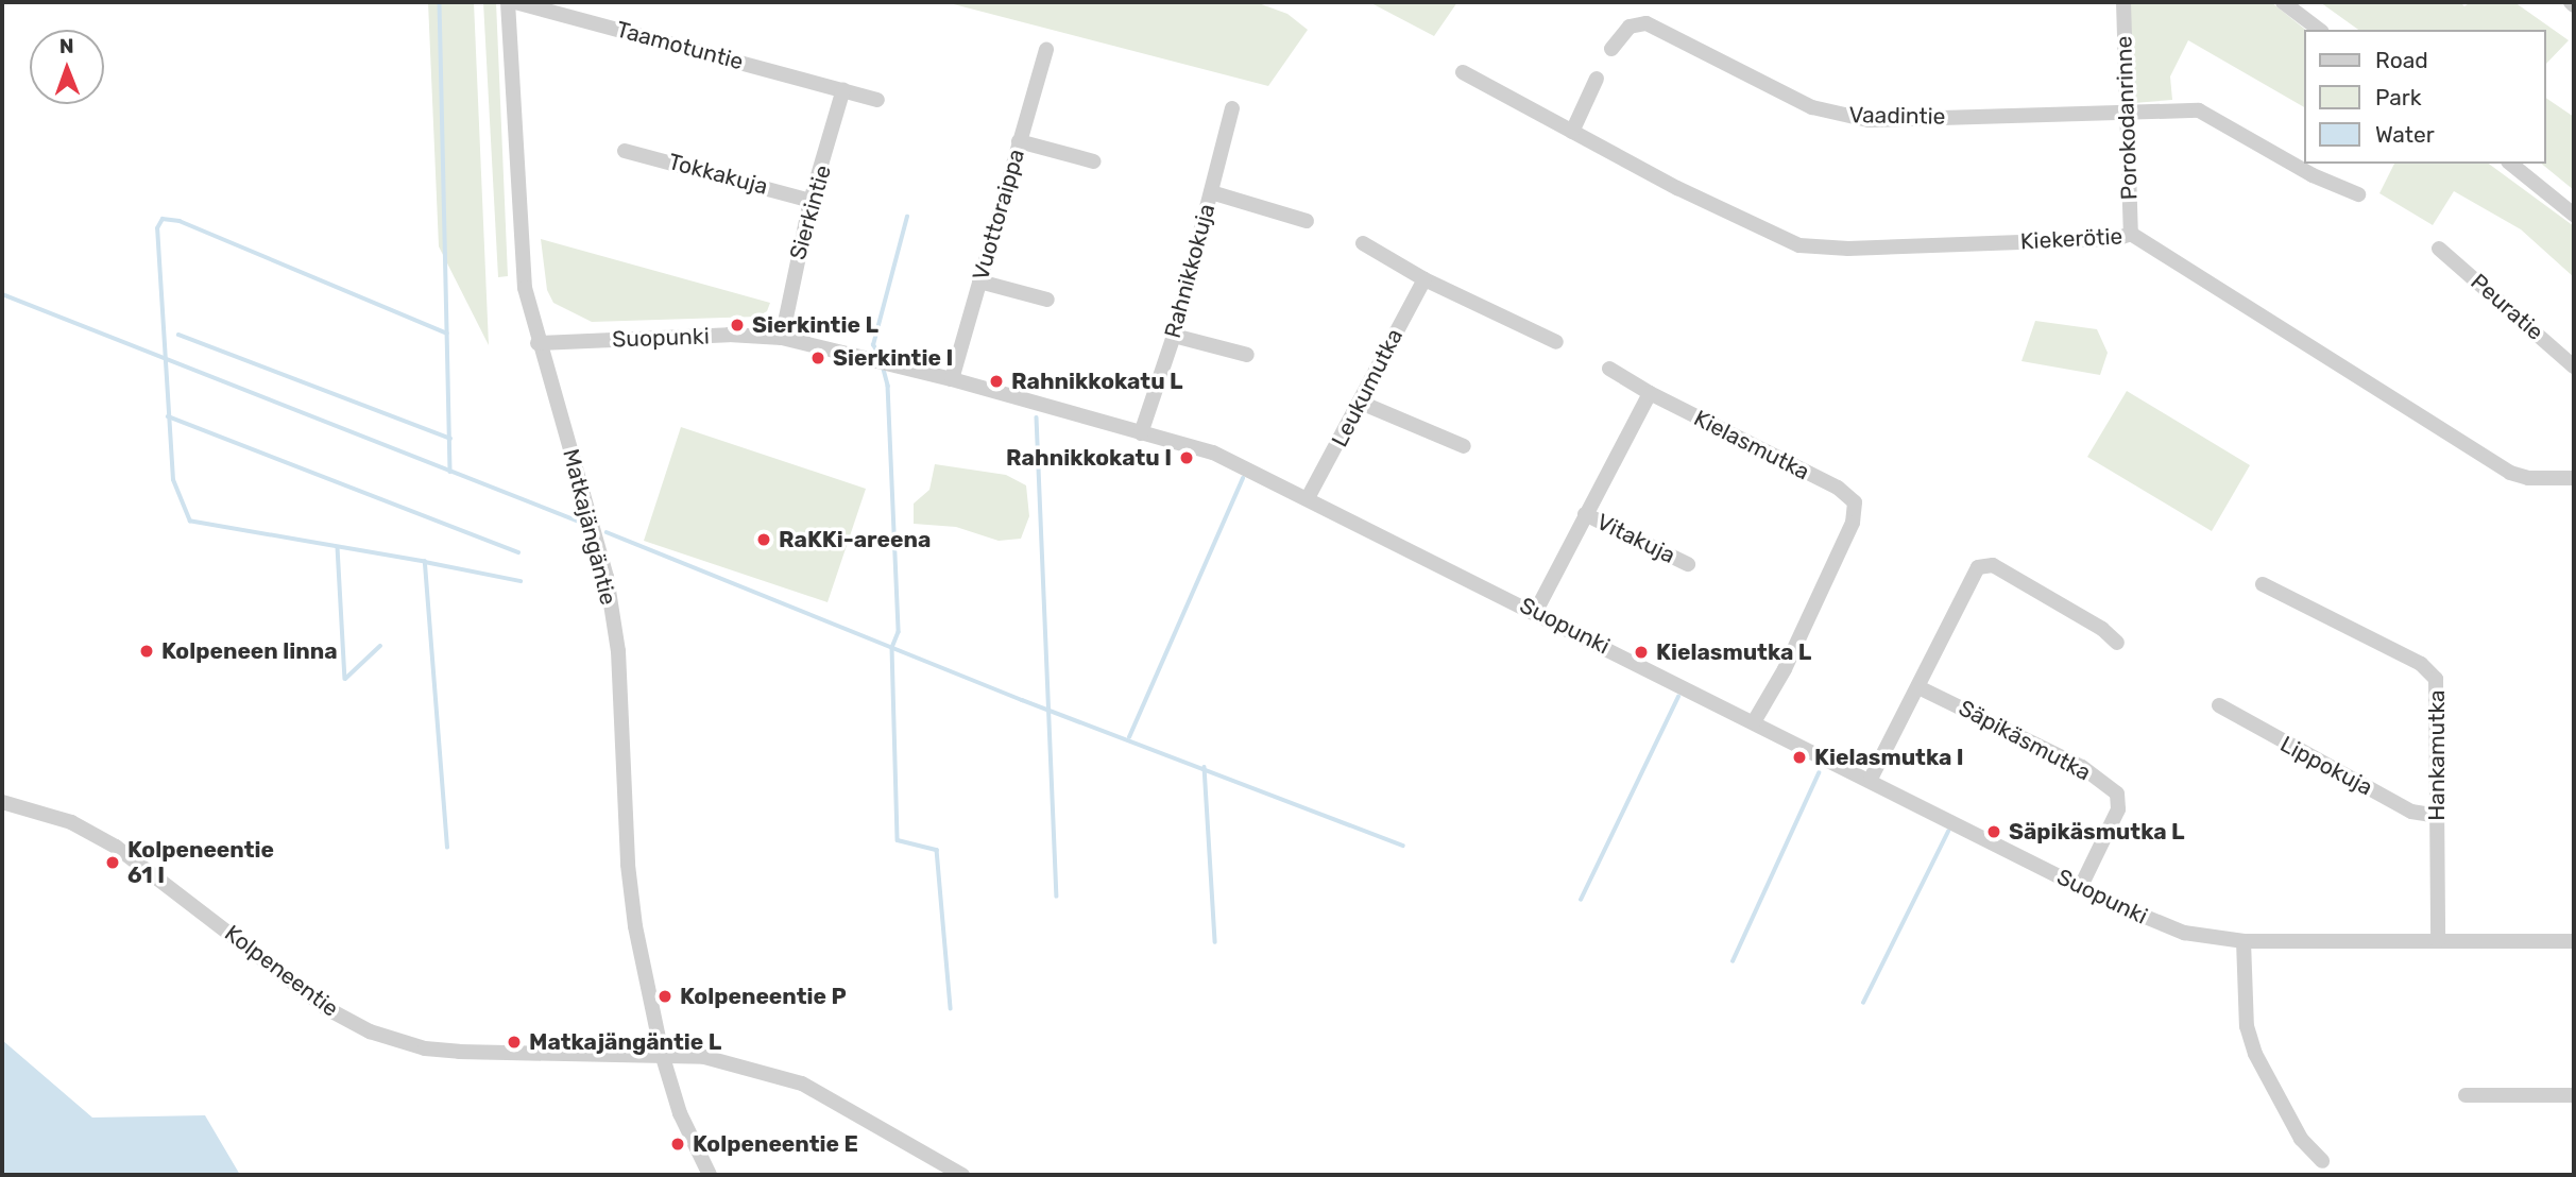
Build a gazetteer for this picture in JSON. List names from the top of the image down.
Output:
{
  "streets": {
    "street": [
      "Taamotuntie",
      "Vaadintie",
      "Porokodanrinne",
      "Tokkakuja",
      "Sierkintie",
      "Vuottoraippa",
      "Kiekerötie",
      "Rahnikkokuja",
      "Peuratie",
      "Suopunki",
      "Leukumutka",
      "Kielasmutka",
      "Matkajängäntie",
      "Vitakuja",
      "Säpikäsmutka",
      "Hankamutka",
      "Lippokuja",
      "Kolpeneentie"
    ]
  },
  "crossings": [
    ["Taamotuntie", "Sierkintie"],
    ["Vaadintie", "Porokodanrinne"],
    ["Porokodanrinne", "Kiekerötie"],
    ["Tokkakuja", "Sierkintie"],
    ["Sierkintie", "Suopunki"],
    ["Vuottoraippa", "Suopunki"],
    ["Rahnikkokuja", "Suopunki"],
    ["Suopunki", "Leukumutka"],
    ["Suopunki", "Kielasmutka"],
    ["Suopunki", "Matkajängäntie"],
    ["Suopunki", "Säpikäsmutka"],
    ["Suopunki", "Hankamutka"],
    ["Matkajängäntie", "Kolpeneentie"],
    ["Hankamutka", "Lippokuja"]
  ],
  "places": [
    "Sierkintie L",
    "Sierkintie I",
    "Rahnikkokatu L",
    "Rahnikkokatu I",
    "RaKKi-areena",
    "Kolpeneen linna",
    "Kielasmutka L",
    "Kielasmutka I",
    "Säpikäsmutka L",
    "Kolpeneentie 61 I",
    "Kolpeneentie P",
    "Matkajängäntie L",
    "Kolpeneentie E"
  ],
  "legend": ["Road", "Park", "Water"],
  "north": "top"
}
